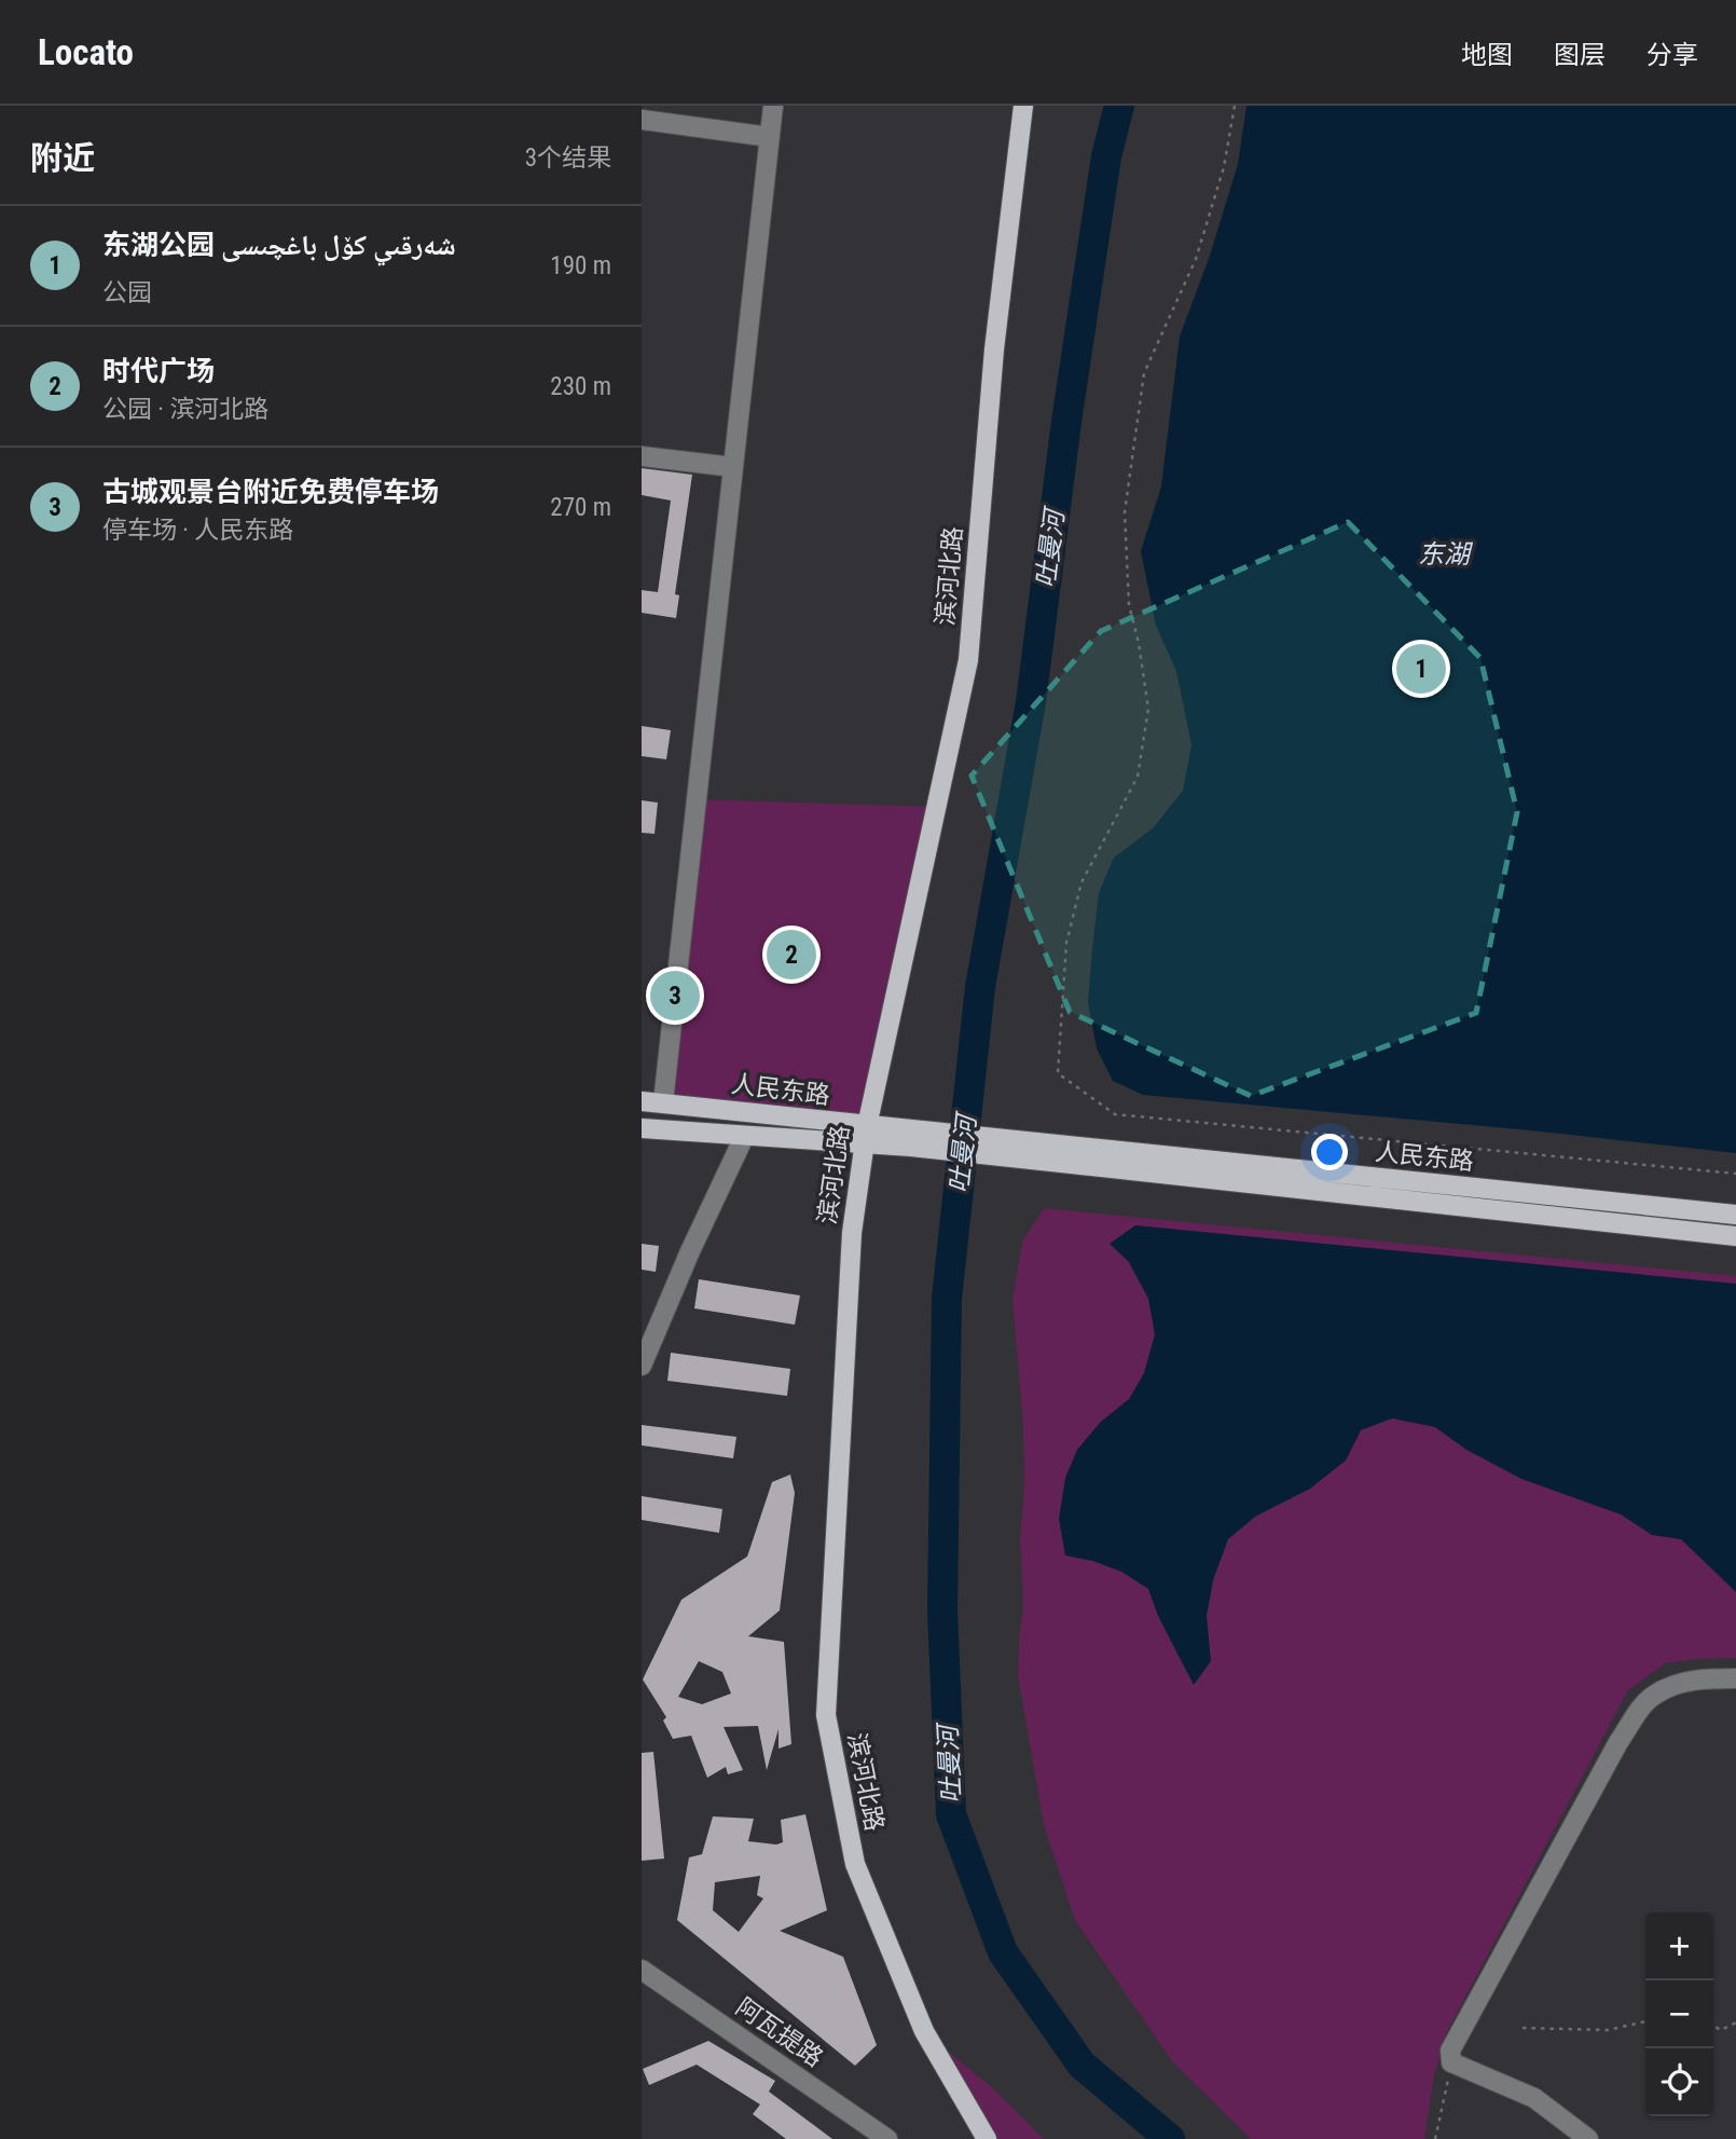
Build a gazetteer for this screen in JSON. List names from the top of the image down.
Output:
{
  "streets": {
    "main road": ["滨河北路", "人民东路"],
    "street": ["阿瓦提路"]
  },
  "crossings": [
    ["滨河北路", "人民东路"]
  ],
  "water": ["吐曼河", "东湖"],
  "page": {
    "header": "Locato",
    "nav": ["地图", "图层", "分享"],
    "heading": ["附近", "3个结果"],
    "list": [
      {
        "mark": "1",
        "name": "东湖公园 شەرقىي كۆل باغچىسى",
        "note": "公园",
        "value": "190 m"
      },
      {
        "mark": "2",
        "name": "时代广场",
        "note": "公园 · 滨河北路",
        "value": "230 m"
      },
      {
        "mark": "3",
        "name": "古城观景台附近免费停车场",
        "note": "停车场 · 人民东路",
        "value": "270 m"
      }
    ],
    "pins": ["1", "2", "3"],
    "map_buttons": ["+", "−"]
  }
}
